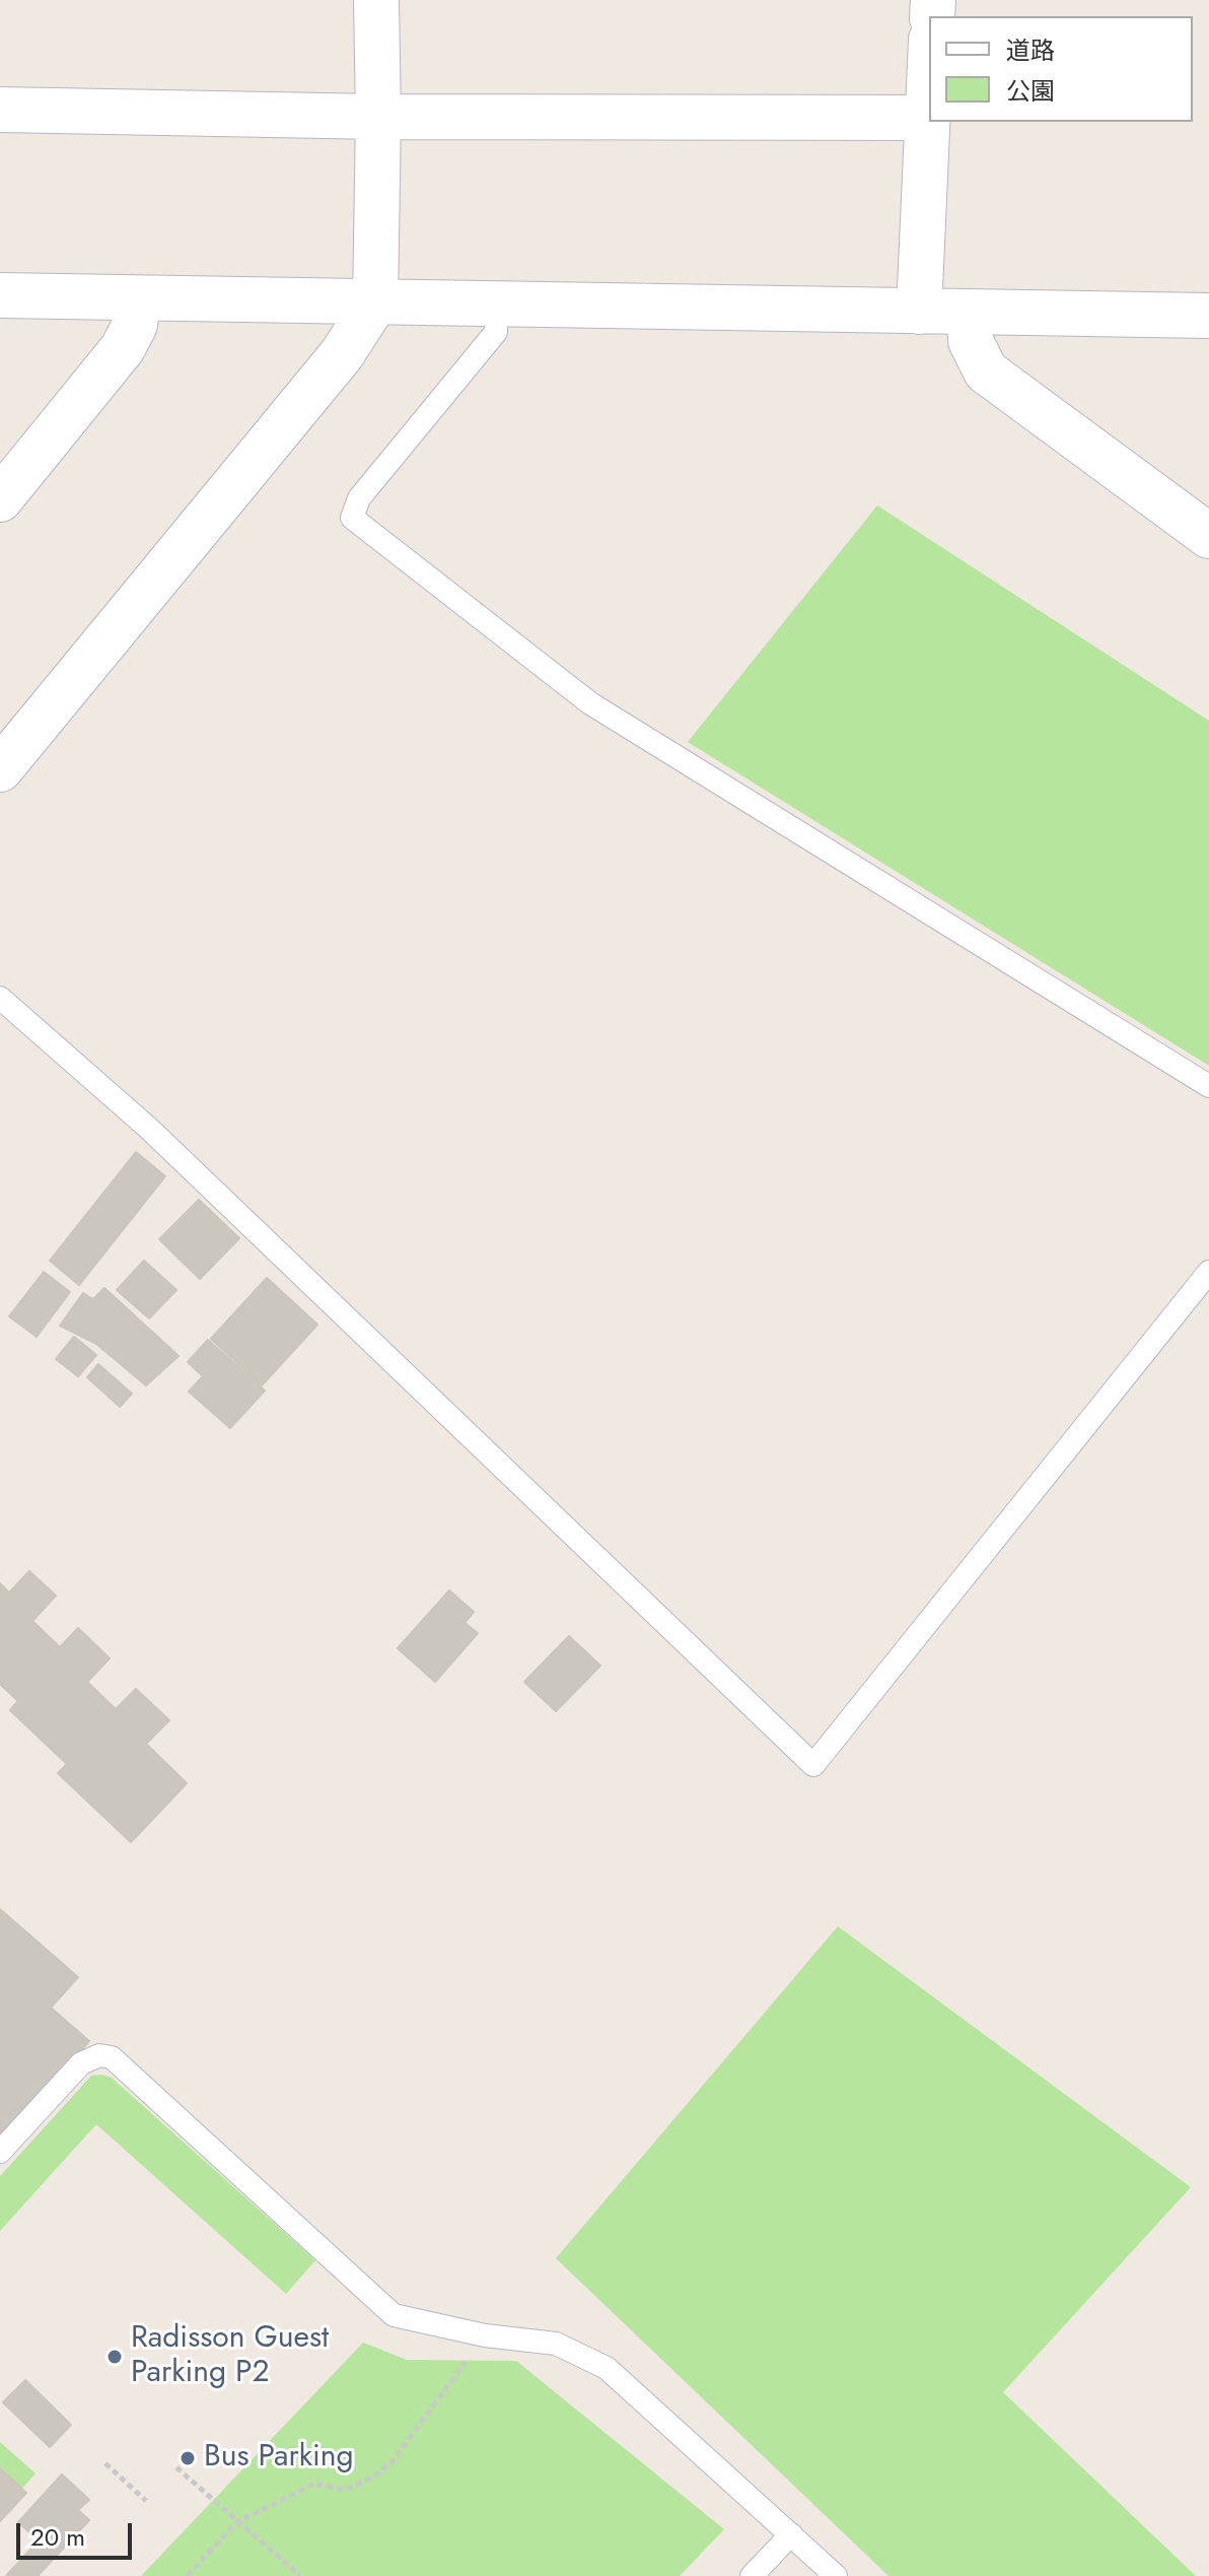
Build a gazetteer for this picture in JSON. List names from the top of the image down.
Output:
{
  "places": ["Radisson Guest Parking P2", "Bus Parking"],
  "legend": ["道路", "公園"],
  "scale_bar": "20 m"
}
